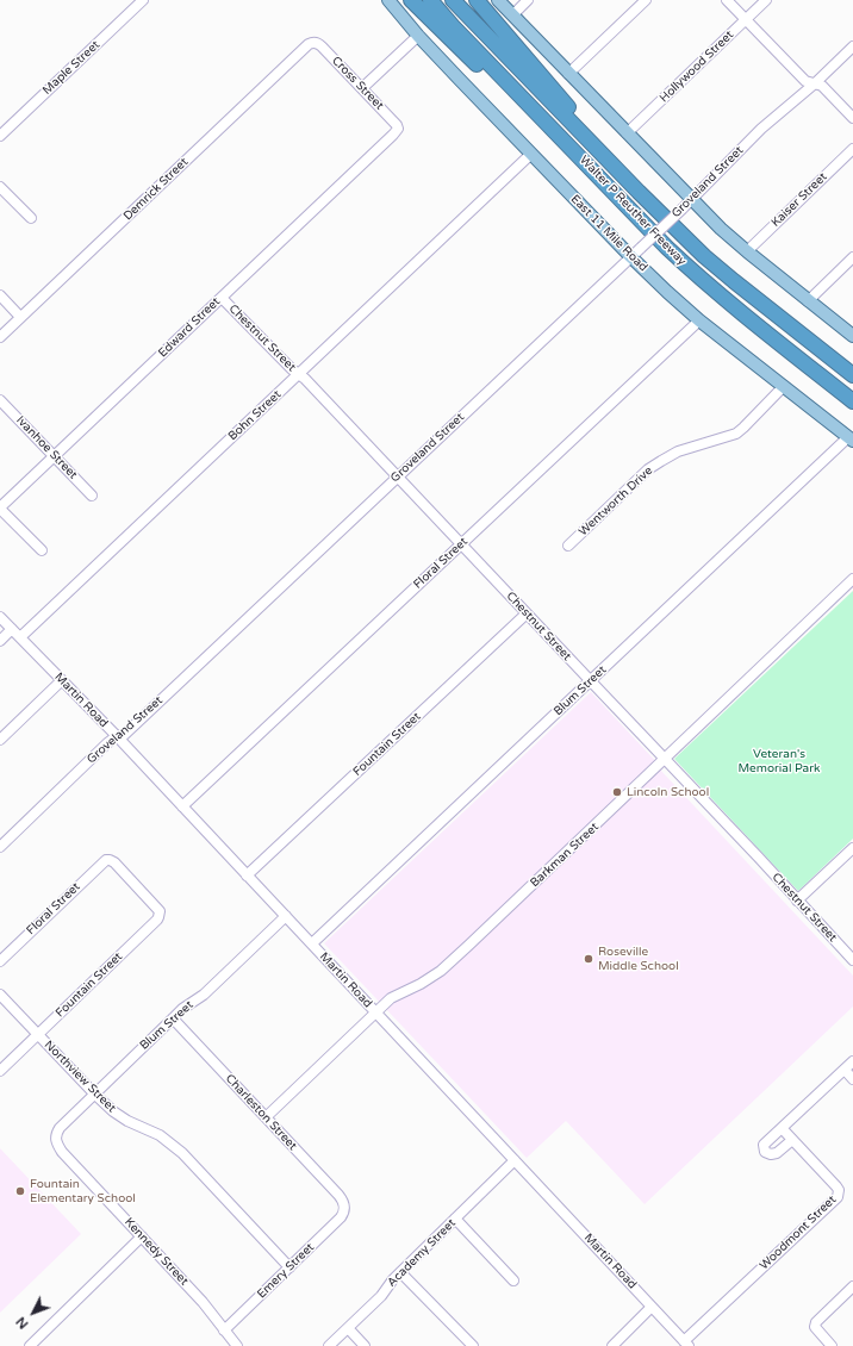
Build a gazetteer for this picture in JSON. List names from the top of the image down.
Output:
{
  "streets": {
    "highway": ["Walter P Reuther Freeway"],
    "main road": ["East 11 Mile Road"],
    "street": [
      "Hollywood Street",
      "Maple Street",
      "Cross Street",
      "Groveland Street",
      "Demrick Street",
      "Kaiser Street",
      "Edward Street",
      "Chestnut Street",
      "Bohn Street",
      "Ivanhoe Street",
      "Wentworth Drive",
      "Floral Street",
      "Blum Street",
      "Martin Road",
      "Fountain Street",
      "Barkman Street",
      "Northview Street",
      "Charleston Street",
      "Woodmont Street",
      "Kennedy Street",
      "Academy Street",
      "Emery Street"
    ]
  },
  "crossings": [
    ["Cross Street", "Demrick Street"],
    ["Cross Street", "Edward Street"],
    ["Groveland Street", "East 11 Mile Road"],
    ["Groveland Street", "Chestnut Street"],
    ["Groveland Street", "Martin Road"],
    ["East 11 Mile Road", "Bohn Street"],
    ["East 11 Mile Road", "Wentworth Drive"],
    ["East 11 Mile Road", "Floral Street"],
    ["East 11 Mile Road", "Blum Street"],
    ["Edward Street", "Chestnut Street"],
    ["Edward Street", "Ivanhoe Street"],
    ["Chestnut Street", "Bohn Street"],
    ["Chestnut Street", "Floral Street"],
    ["Chestnut Street", "Blum Street"],
    ["Chestnut Street", "Fountain Street"],
    ["Chestnut Street", "Barkman Street"],
    ["Bohn Street", "Martin Road"],
    ["Floral Street", "Martin Road"],
    ["Floral Street", "Fountain Street"],
    ["Blum Street", "Martin Road"],
    ["Blum Street", "Northview Street"],
    ["Blum Street", "Charleston Street"],
    ["Blum Street", "Kennedy Street"],
    ["Martin Road", "Fountain Street"],
    ["Martin Road", "Barkman Street"],
    ["Martin Road", "Woodmont Street"],
    ["Martin Road", "Academy Street"],
    ["Fountain Street", "Northview Street"],
    ["Barkman Street", "Charleston Street"],
    ["Northview Street", "Emery Street"],
    ["Charleston Street", "Emery Street"],
    ["Kennedy Street", "Emery Street"]
  ],
  "parks": ["Veteran's Memorial Park"],
  "places": ["Lincoln School", "Roseville Middle School", "Fountain Elementary School"],
  "north": "bottom left"
}
